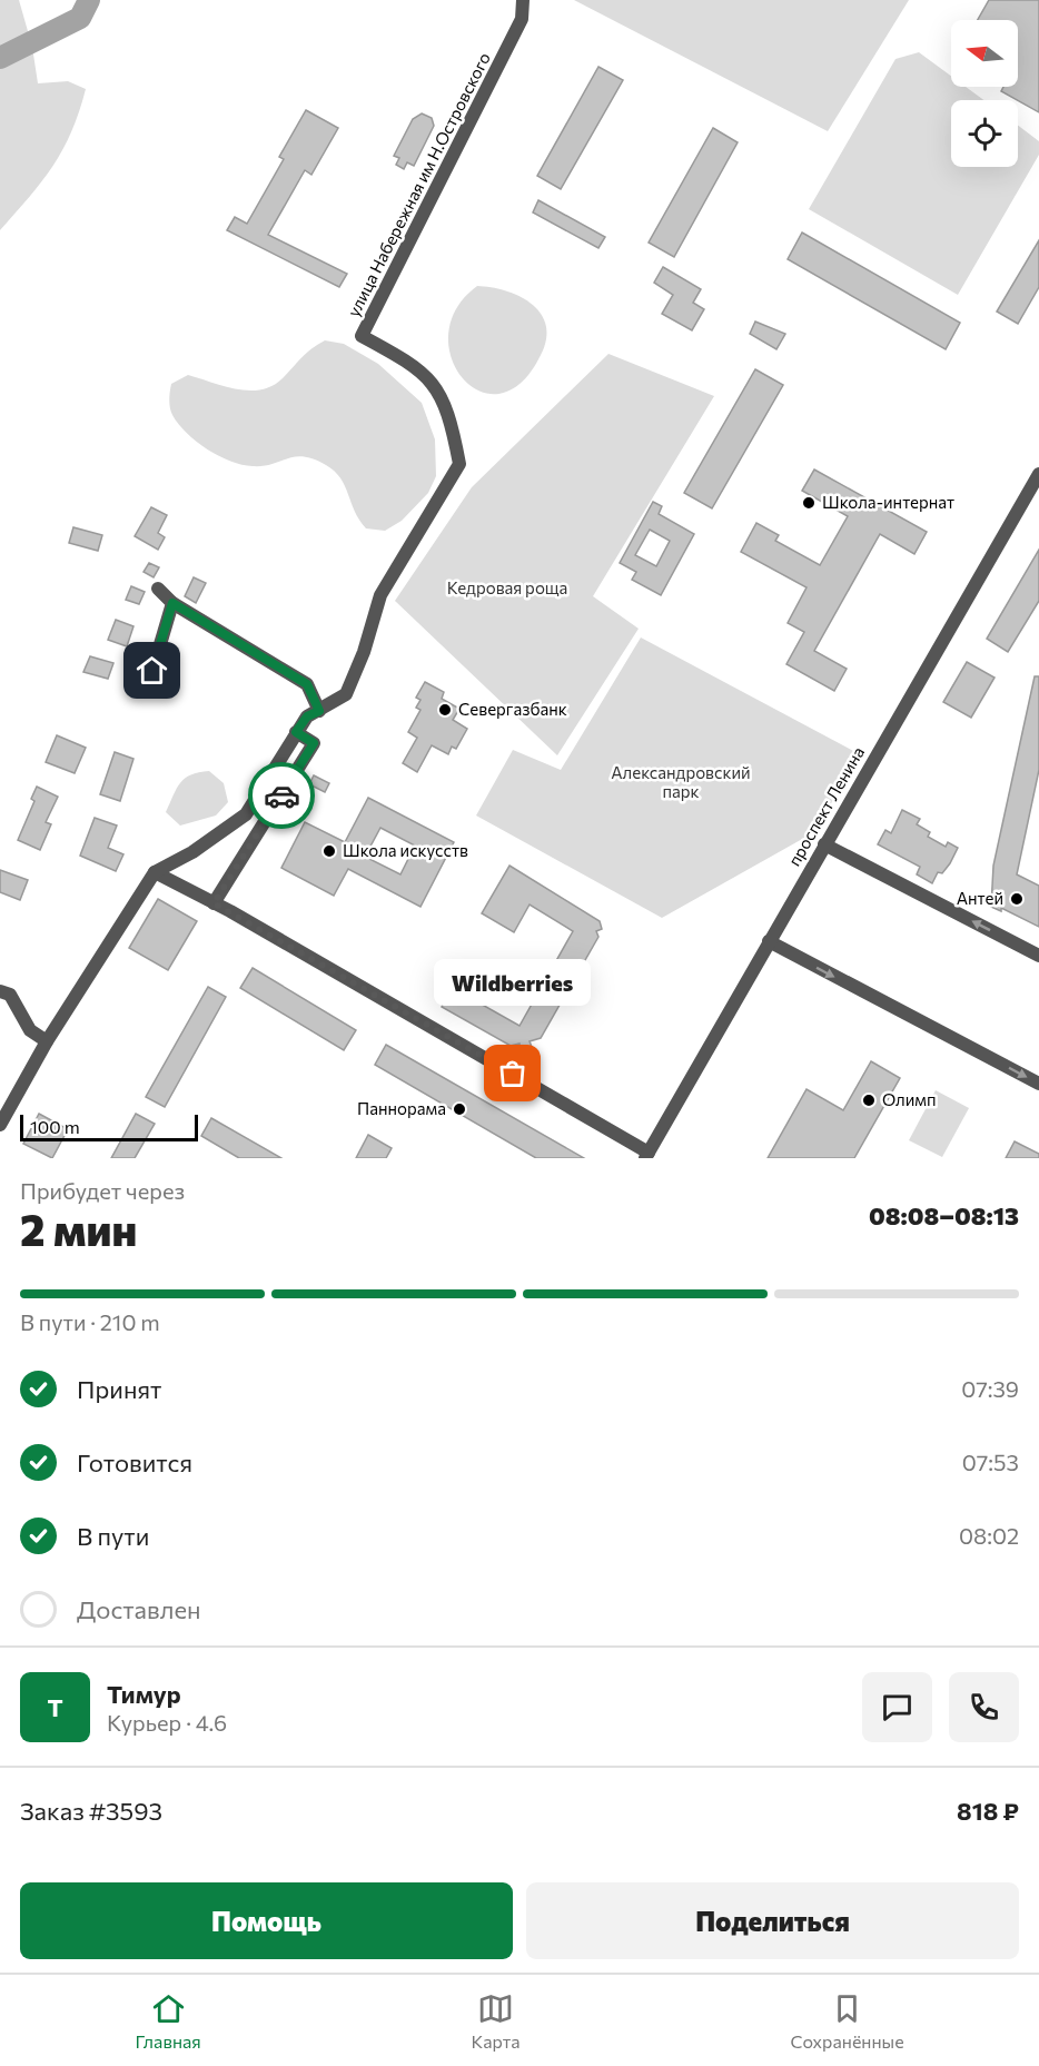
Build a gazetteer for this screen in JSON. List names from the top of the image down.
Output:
{
  "streets": {
    "street": ["улица Набережная им Н.Островского", "проспект Ленина"]
  },
  "parks": ["Кедровая роща", "Александровский парк"],
  "places": [
    "Школа-интернат",
    "Севергазбанк",
    "Школа искусcтв",
    "Антей",
    "Wildberries",
    "Олимп",
    "Паннорама"
  ],
  "scale_bar": "100 m",
  "north": "left",
  "page": {
    "bubble": "Wildberries",
    "scale": "100 m",
    "heading": ["2 мин", "Прибудет через", "08:08–08:13"],
    "panel": [
      "Тимур",
      "Курьер · 4.6",
      "Заказ #3593",
      "818 ₽"
    ],
    "bar": "В пути · 210 m",
    "list": [
      ["Принят", "07:39"],
      ["Готовится", "07:53"],
      ["В пути", "08:02"],
      "Доставлен"
    ],
    "round": "Т",
    "buttons": ["Помощь", "Поделиться"],
    "tabs": ["Главная", "Карта", "Сохранённые"]
  }
}
